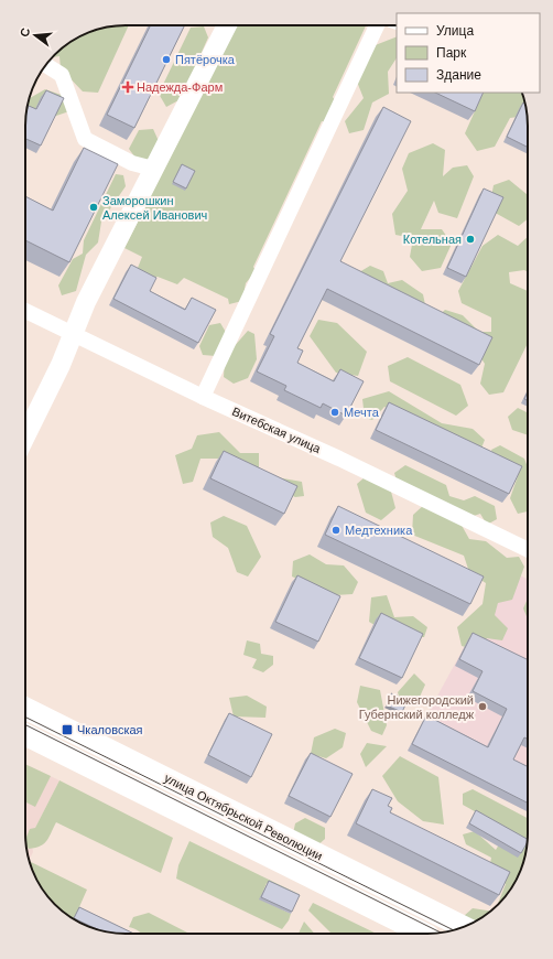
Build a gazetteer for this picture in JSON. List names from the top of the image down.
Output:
{
  "streets": {
    "main road": ["улица Октябрьской Революции"],
    "street": ["Витебская улица"]
  },
  "places": {
    "other": [
      "Пятёрочка",
      "Заморошкин Алексей Иванович",
      "Котельная",
      "Мечта",
      "Медтехника",
      "Нижегородский Губернский колледж"
    ],
    "health": ["Надежда-Фарм"],
    "transit": ["Чкаловская"]
  },
  "legend": ["Улица", "Парк", "Здание"],
  "north": "left"
}
